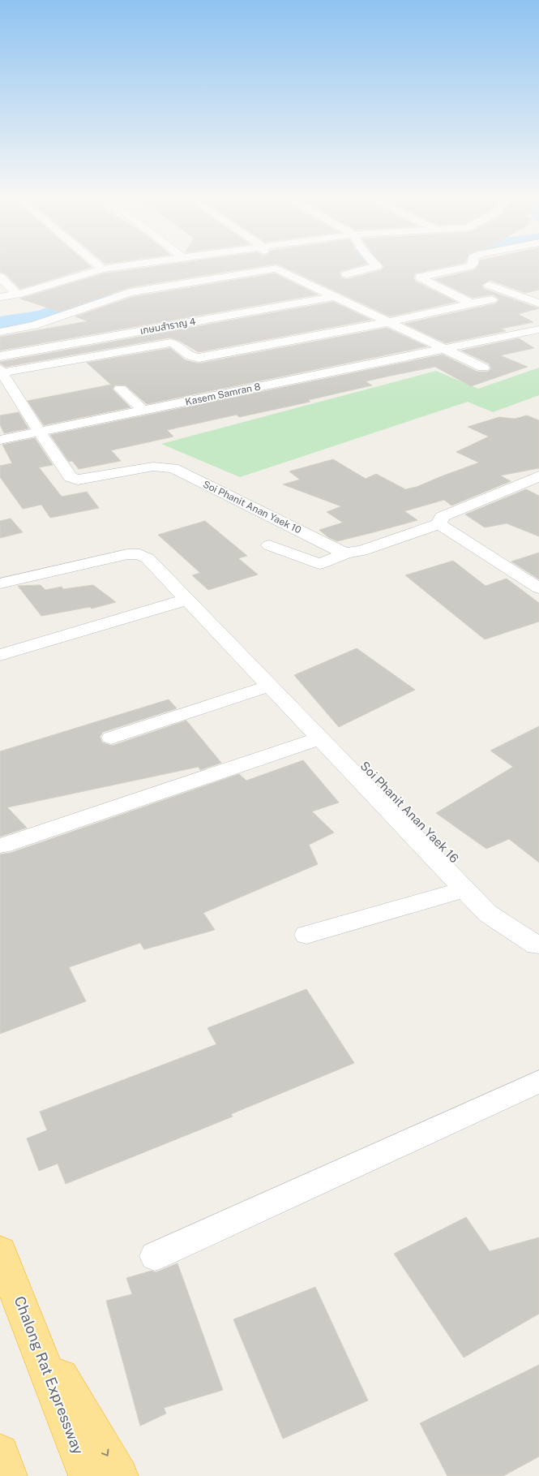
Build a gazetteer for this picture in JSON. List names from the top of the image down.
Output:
{
  "streets": {
    "highway": ["Chalong Rat Expressway"],
    "street": [
      "เกษมสำราญ 4",
      "Kasem Samran 8",
      "Soi Phanit Anan Yaek 10",
      "Soi Phanit Anan Yaek 16"
    ]
  },
  "crossings": [
    ["Kasem Samran 8", "Soi Phanit Anan Yaek 10"]
  ]
}
